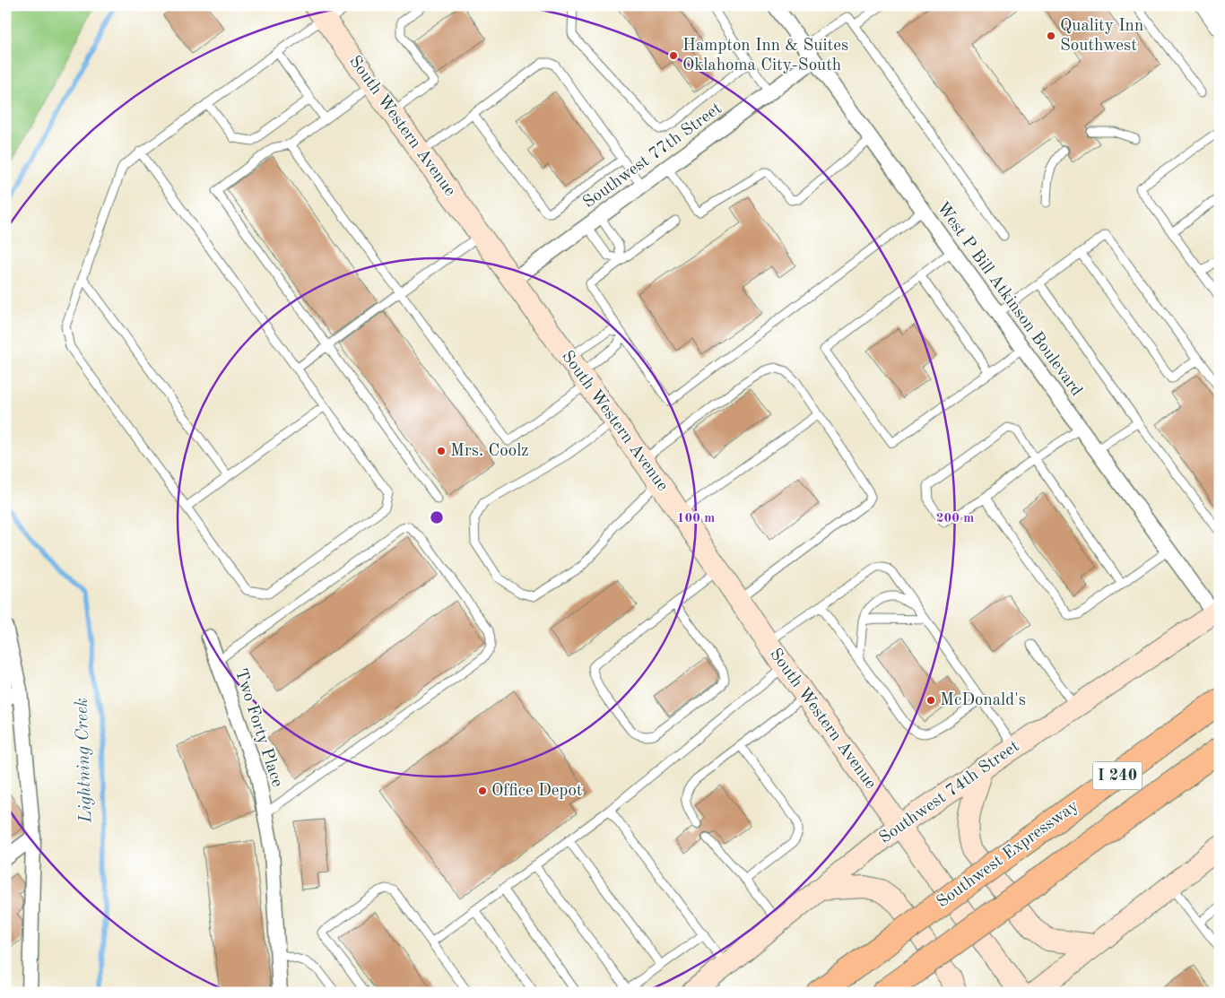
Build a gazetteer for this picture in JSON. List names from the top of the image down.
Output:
{
  "streets": {
    "highway": ["I 240", "Southwest Expressway"],
    "main road": ["South Western Avenue", "Southwest 74th Street"],
    "street": ["Southwest 77th Street", "West P Bill Atkinson Boulevard", "Two Forty Place"]
  },
  "crossings": [
    ["South Western Avenue", "Southwest 77th Street"],
    ["South Western Avenue", "Southwest 74th Street"],
    ["Southwest 77th Street", "West P Bill Atkinson Boulevard"],
    ["West P Bill Atkinson Boulevard", "Southwest 74th Street"]
  ],
  "water": ["Lightning Creek"],
  "places": [
    "Quality Inn Southwest",
    "Hampton Inn & Suites Oklahoma City-South",
    "Mrs. Coolz",
    "McDonald's",
    "Office Depot"
  ],
  "rings": ["100 m", "200 m"]
}
